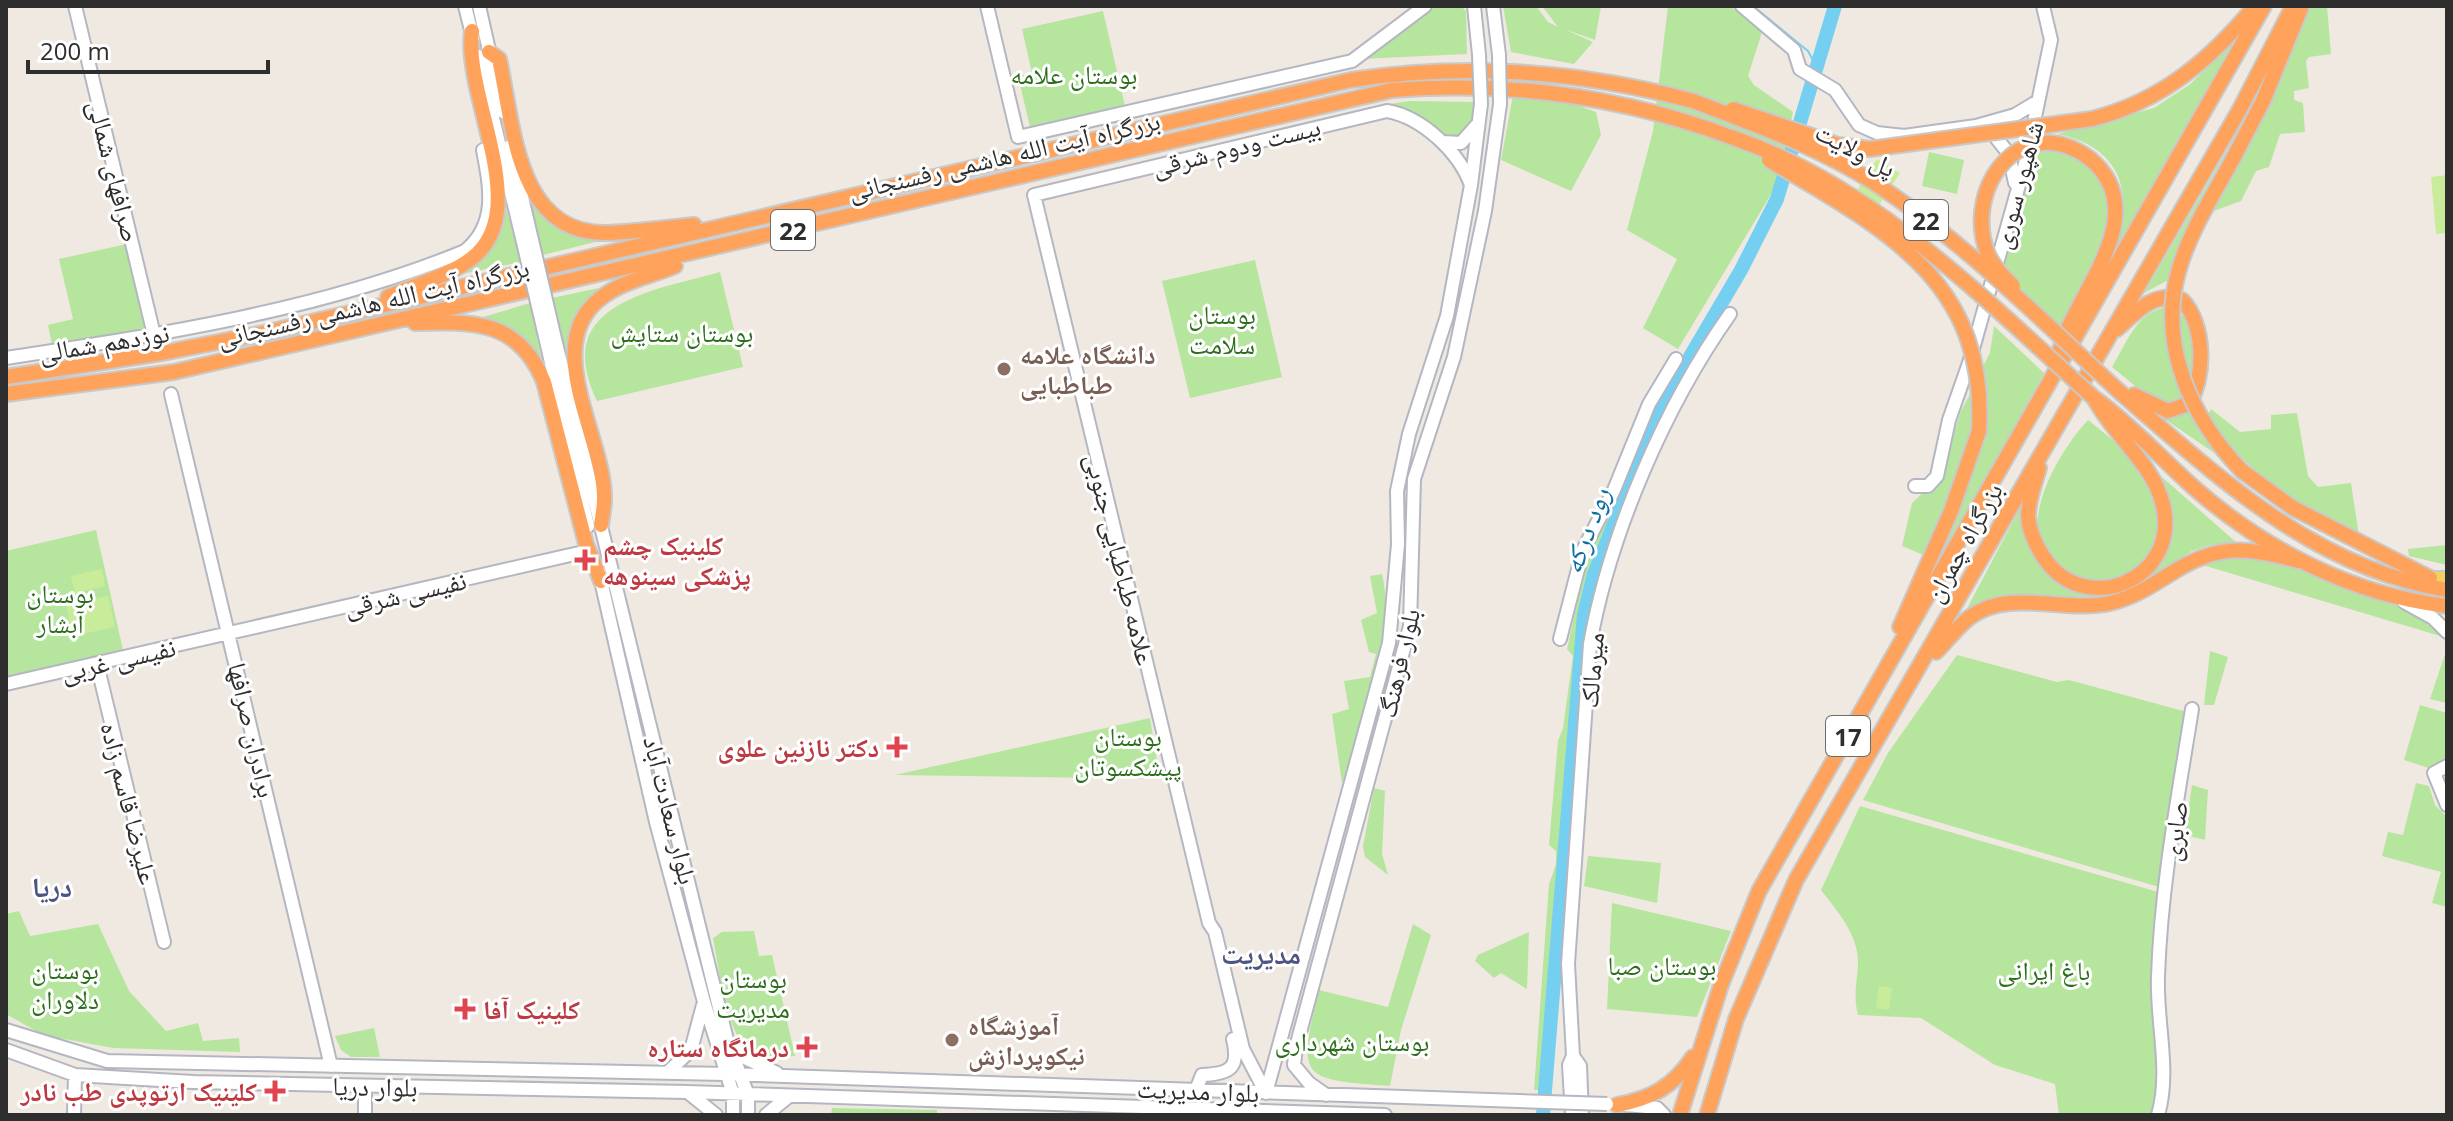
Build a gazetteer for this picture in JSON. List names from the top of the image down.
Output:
{
  "streets": {
    "highway": [
      "پل ولایت",
      "بزرگراه آیت الله هاشمی رفسنجانی",
      "22",
      "بزرگراه چمران",
      "17"
    ],
    "main road": [
      "بیست ودوم شرقی",
      "صرافهای شمالی",
      "شاهپور سوری",
      "نوزدهم شمالی",
      "علامه طباطبایی جنوبی",
      "نفیسی شرقی",
      "نفیسی غربی",
      "بلوار فرهنگ",
      "میرمالک",
      "برادران صرافها",
      "علیرضا قاسم زاده",
      "بلوار سعادت آباد",
      "صابری",
      "بلوار دریا",
      "بلوار مدیریت"
    ]
  },
  "crossings": [
    ["بیست ودوم شرقی", "علامه طباطبایی جنوبی"],
    ["بیست ودوم شرقی", "بلوار فرهنگ"],
    ["پل ولایت", "بزرگراه آیت الله هاشمی رفسنجانی"],
    ["پل ولایت", "22"],
    ["صرافهای شمالی", "نوزدهم شمالی"],
    ["علامه طباطبایی جنوبی", "بلوار فرهنگ"],
    ["علامه طباطبایی جنوبی", "بلوار مدیریت"],
    ["نفیسی شرقی", "نفیسی غربی"],
    ["نفیسی شرقی", "برادران صرافها"],
    ["نفیسی غربی", "برادران صرافها"],
    ["نفیسی غربی", "علیرضا قاسم زاده"],
    ["بلوار فرهنگ", "بلوار مدیریت"],
    ["برادران صرافها", "بلوار دریا"],
    ["بلوار سعادت آباد", "بلوار دریا"],
    ["بلوار سعادت آباد", "بلوار مدیریت"],
    ["بلوار دریا", "بلوار مدیریت"]
  ],
  "districts": ["دریا", "مدیریت"],
  "water": ["رود درکه"],
  "parks": [
    "بوستان علامه",
    "بوستان سلامت",
    "بوستان ستایش",
    "بوستان آبشار",
    "بوستان پیشکسوتان",
    "بوستان صبا",
    "بوستان دلاوران",
    "باغ ایرانی",
    "بوستان مدیریت",
    "بوستان شهرداری"
  ],
  "places": {
    "other": ["دانشگاه علامه طباطبایی", "آموزشگاه نیکوپردازش"],
    "health": [
      "کلینیک چشم پزشکی سینوهه",
      "دکتر نازنین علوی",
      "کلینیک آفا",
      "درمانگاه ستاره",
      "کلینیک ارتوپدی طب نادر"
    ]
  },
  "scale_bar": "200 m"
}
